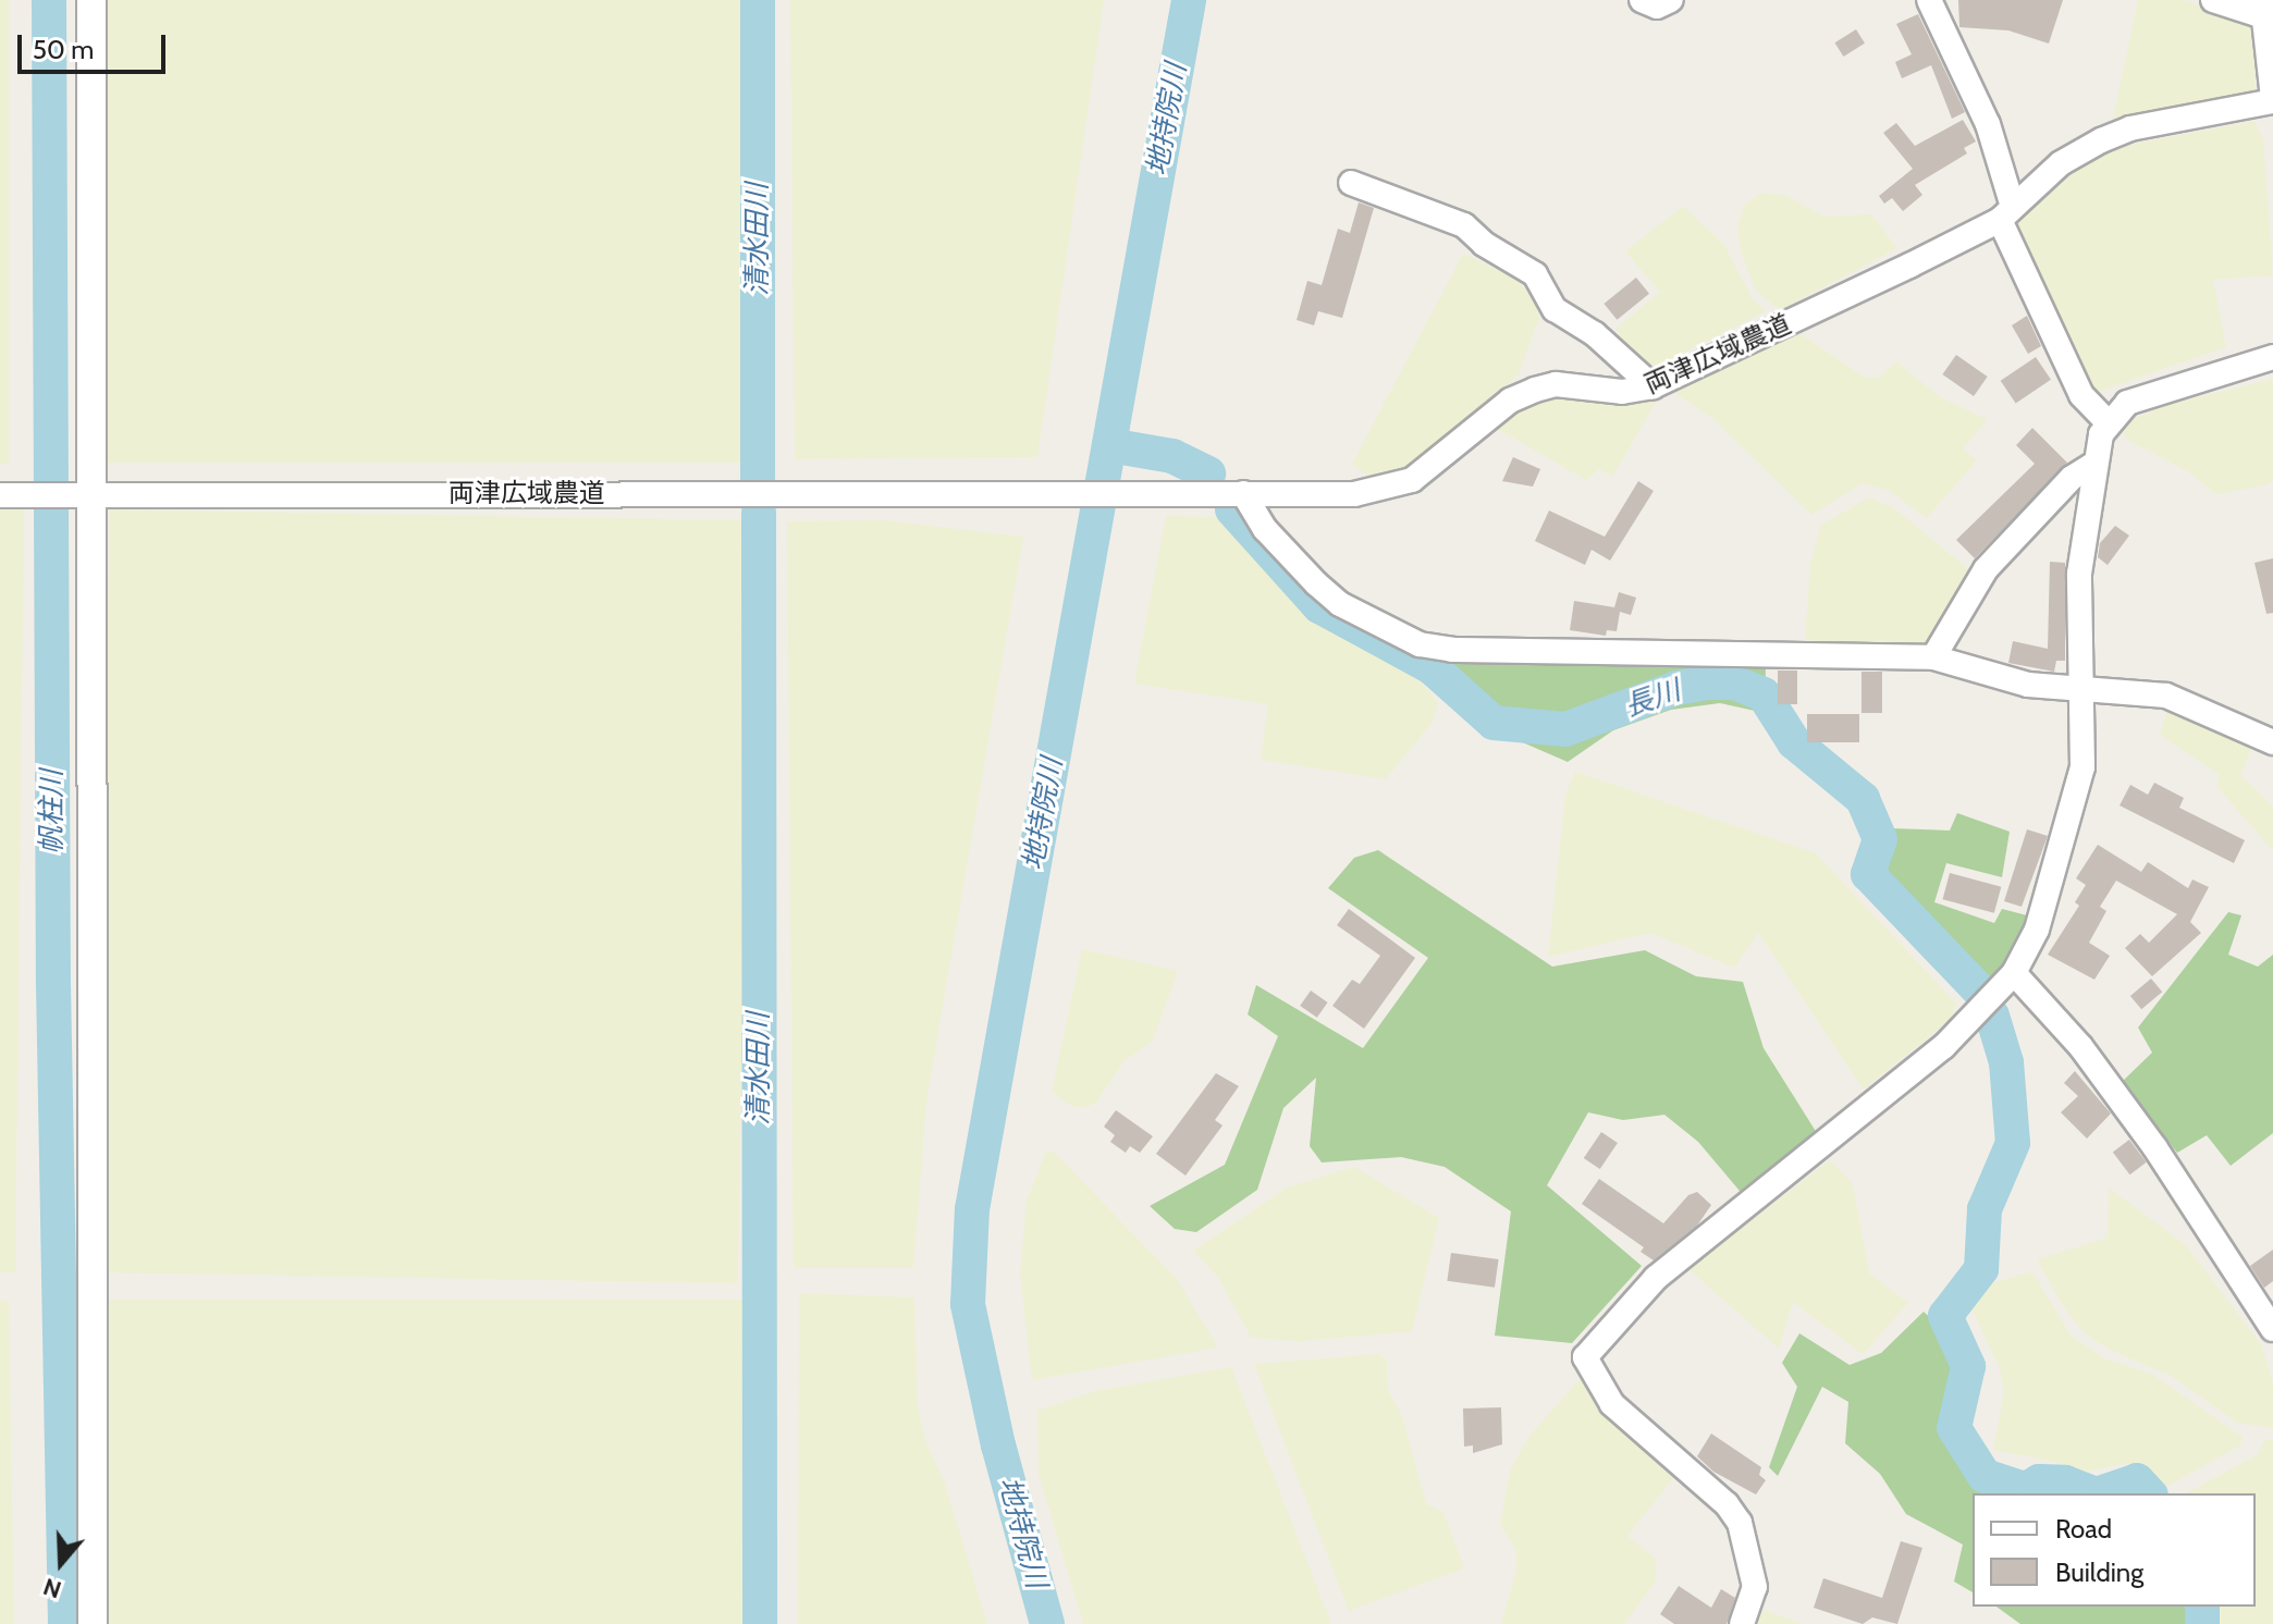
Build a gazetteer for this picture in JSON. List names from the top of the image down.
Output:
{
  "streets": {
    "street": ["両津広域農道"]
  },
  "water": [
    "地持院川",
    "清水田川",
    "長川",
    "帆柱川"
  ],
  "legend": ["Road", "Building"],
  "scale_bar": "50 m",
  "north": "bottom"
}
